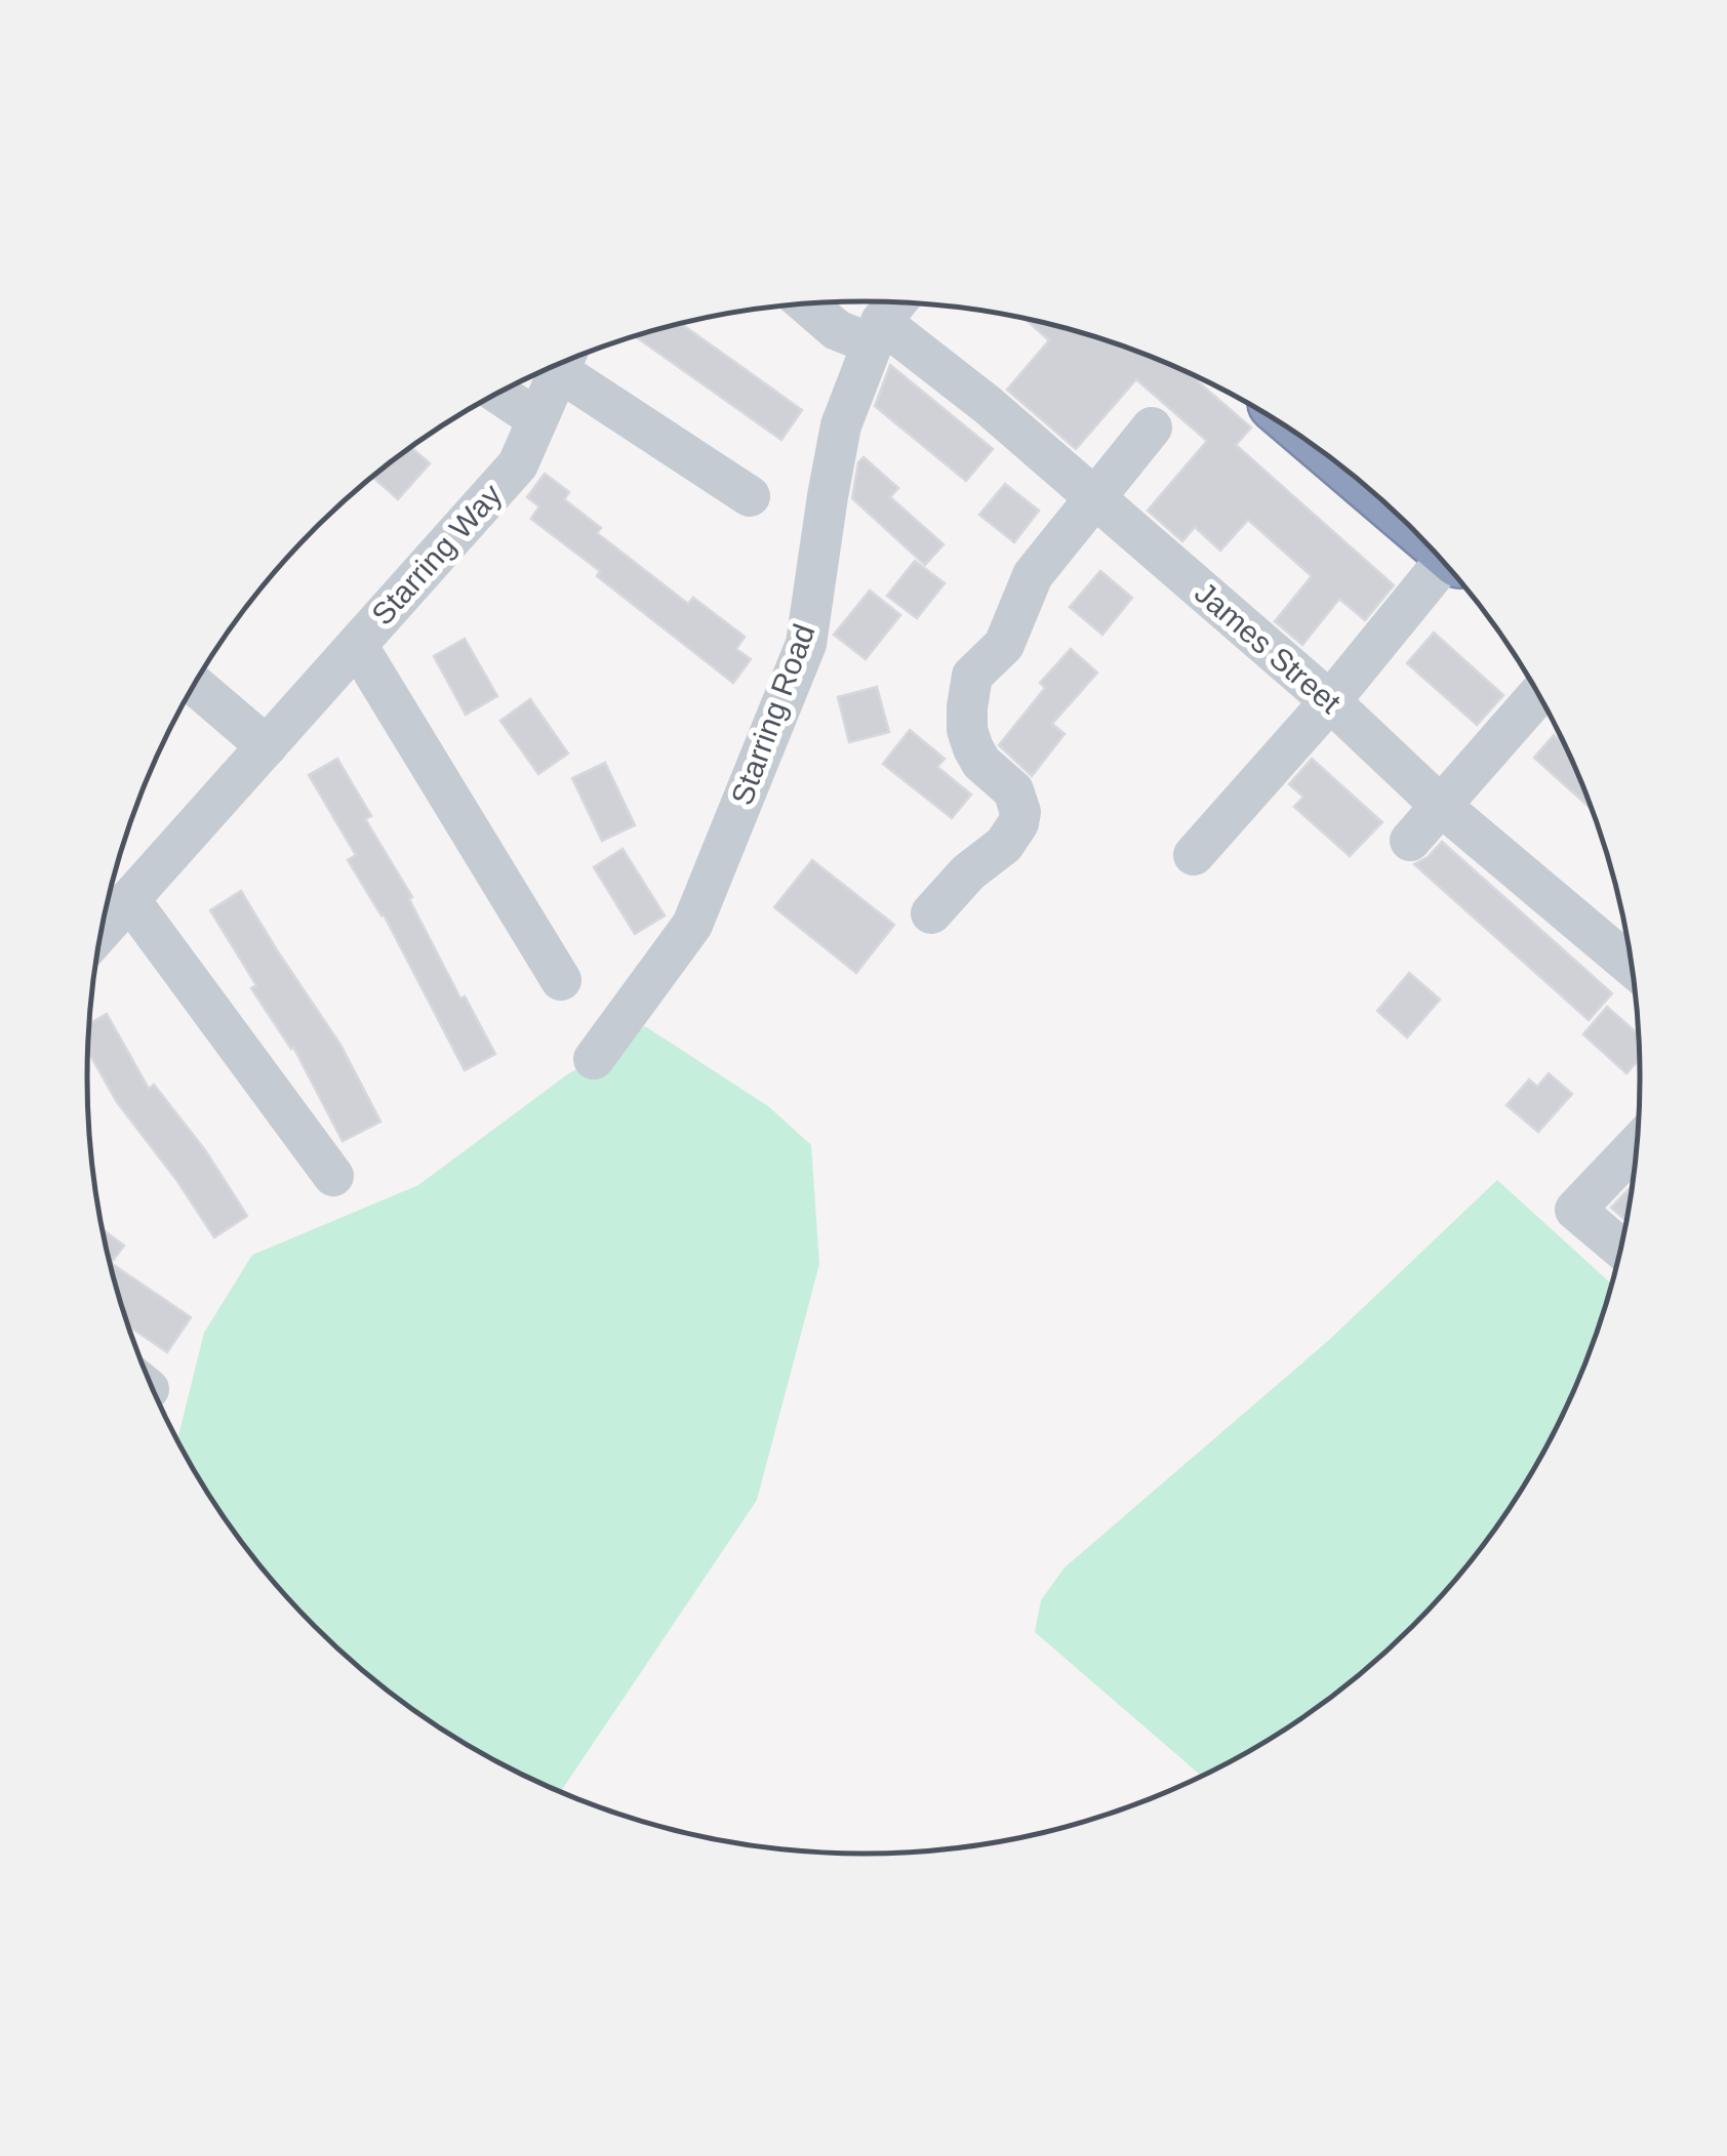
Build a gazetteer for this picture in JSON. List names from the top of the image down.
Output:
{
  "streets": {
    "street": ["Starring Way", "James Street", "Starring Road"]
  },
  "crossings": [
    ["James Street", "Starring Road"]
  ]
}
